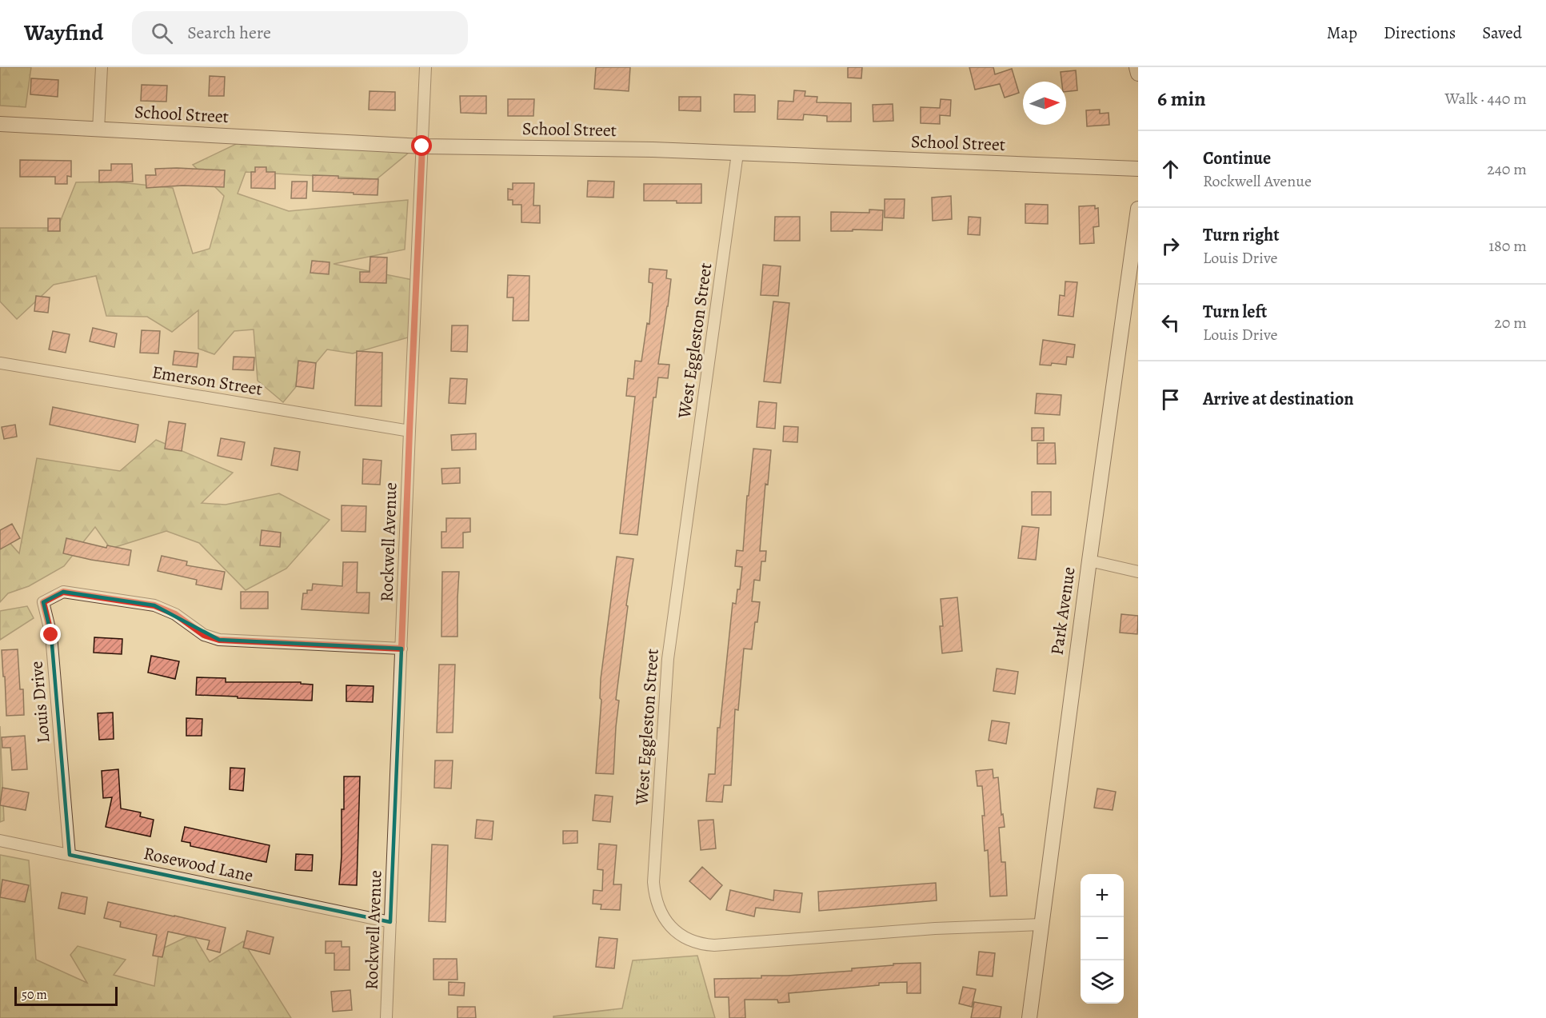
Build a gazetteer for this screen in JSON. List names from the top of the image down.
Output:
{
  "streets": {
    "main road": ["School Street", "Park Avenue"],
    "street": [
      "West Eggleston Street",
      "Emerson Street",
      "Rockwell Avenue",
      "Louis Drive",
      "Rosewood Lane"
    ]
  },
  "crossings": [
    ["School Street", "West Eggleston Street"],
    ["School Street", "Rockwell Avenue"],
    ["West Eggleston Street", "Park Avenue"],
    ["Emerson Street", "Rockwell Avenue"],
    ["Rockwell Avenue", "Louis Drive"],
    ["Rockwell Avenue", "Rosewood Lane"],
    ["Louis Drive", "Rosewood Lane"]
  ],
  "scale_bar": "50 m",
  "north": "right",
  "page": {
    "header": "Wayfind",
    "search": "Search here",
    "nav": ["Map", "Directions", "Saved"],
    "heading": ["6 min", "Walk · 440 m"],
    "list": [
      ["Continue", "Rockwell Avenue", "240 m"],
      ["Turn right", "Louis Drive", "180 m"],
      ["Turn left", "Louis Drive", "20 m"],
      "Arrive at destination"
    ],
    "map_buttons": ["+", "−"],
    "scale": "50 m"
  }
}
